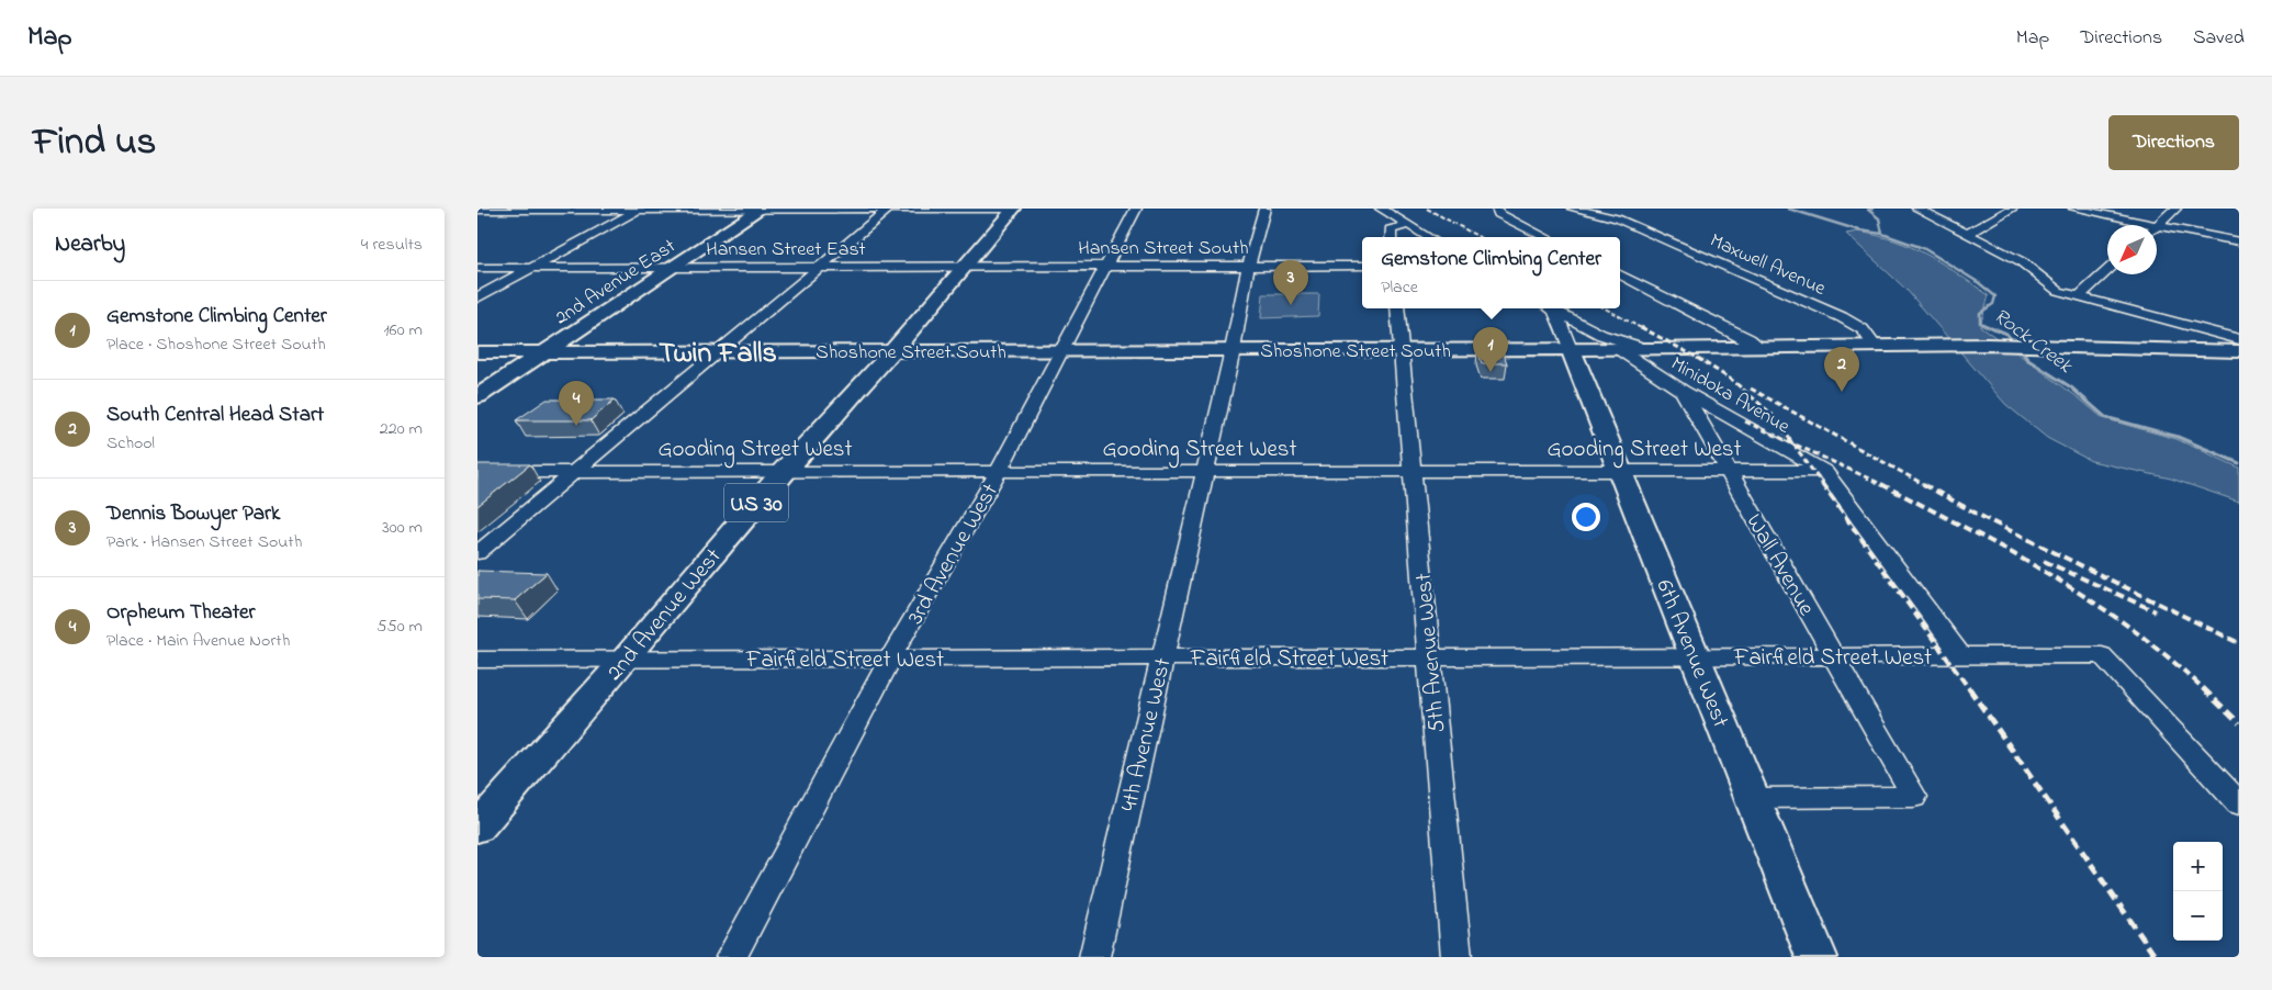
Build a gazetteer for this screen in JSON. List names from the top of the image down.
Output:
{
  "streets": {
    "main road": [
      "2nd Avenue East",
      "Shoshone Street South",
      "US 30",
      "2nd Avenue West",
      "6th Avenue West"
    ],
    "street": [
      "Hansen Street South",
      "Hansen Street East",
      "Maxwell Avenue",
      "Minidoka Avenue",
      "Gooding Street West",
      "3rd Avenue West",
      "Wall Avenue",
      "5th Avenue West",
      "Fairfield Street West",
      "4th Avenue West"
    ]
  },
  "crossings": [
    ["Hansen Street South", "Hansen Street East"],
    ["Hansen Street South", "US 30"],
    ["Hansen Street East", "2nd Avenue East"],
    ["Hansen Street East", "US 30"],
    ["Maxwell Avenue", "Shoshone Street South"],
    ["2nd Avenue East", "Shoshone Street South"],
    ["Shoshone Street South", "Minidoka Avenue"],
    ["Shoshone Street South", "US 30"],
    ["Shoshone Street South", "3rd Avenue West"],
    ["Shoshone Street South", "2nd Avenue West"],
    ["Shoshone Street South", "5th Avenue West"],
    ["Shoshone Street South", "6th Avenue West"],
    ["Shoshone Street South", "4th Avenue West"],
    ["Minidoka Avenue", "Gooding Street West"],
    ["Minidoka Avenue", "Wall Avenue"],
    ["Gooding Street West", "3rd Avenue West"],
    ["Gooding Street West", "Wall Avenue"],
    ["Gooding Street West", "2nd Avenue West"],
    ["Gooding Street West", "5th Avenue West"],
    ["Gooding Street West", "6th Avenue West"],
    ["Gooding Street West", "4th Avenue West"],
    ["US 30", "2nd Avenue West"],
    ["3rd Avenue West", "Fairfield Street West"],
    ["Wall Avenue", "6th Avenue West"],
    ["Wall Avenue", "Fairfield Street West"],
    ["2nd Avenue West", "Fairfield Street West"],
    ["5th Avenue West", "Fairfield Street West"],
    ["6th Avenue West", "Fairfield Street West"],
    ["Fairfield Street West", "4th Avenue West"]
  ],
  "districts": ["Twin Falls"],
  "water": ["Rock Creek"],
  "north": "bottom left",
  "page": {
    "header": "Map",
    "nav": ["Map", "Directions", "Saved"],
    "title": "Find us",
    "buttons": "Directions",
    "heading": ["Nearby", "4 results"],
    "popup": ["Gemstone Climbing Center", "Place"],
    "pins": [
      "3",
      "1",
      "2",
      "4"
    ],
    "list": [
      {
        "mark": "1",
        "name": "Gemstone Climbing Center",
        "note": "Place · Shoshone Street South",
        "value": "160 m"
      },
      {
        "mark": "2",
        "name": "South Central Head Start",
        "note": "School",
        "value": "220 m"
      },
      {
        "mark": "3",
        "name": "Dennis Bowyer Park",
        "note": "Park · Hansen Street South",
        "value": "300 m"
      },
      {
        "mark": "4",
        "name": "Orpheum Theater",
        "note": "Place · Main Avenue North",
        "value": "550 m"
      }
    ],
    "map_buttons": ["+", "−"]
  }
}
